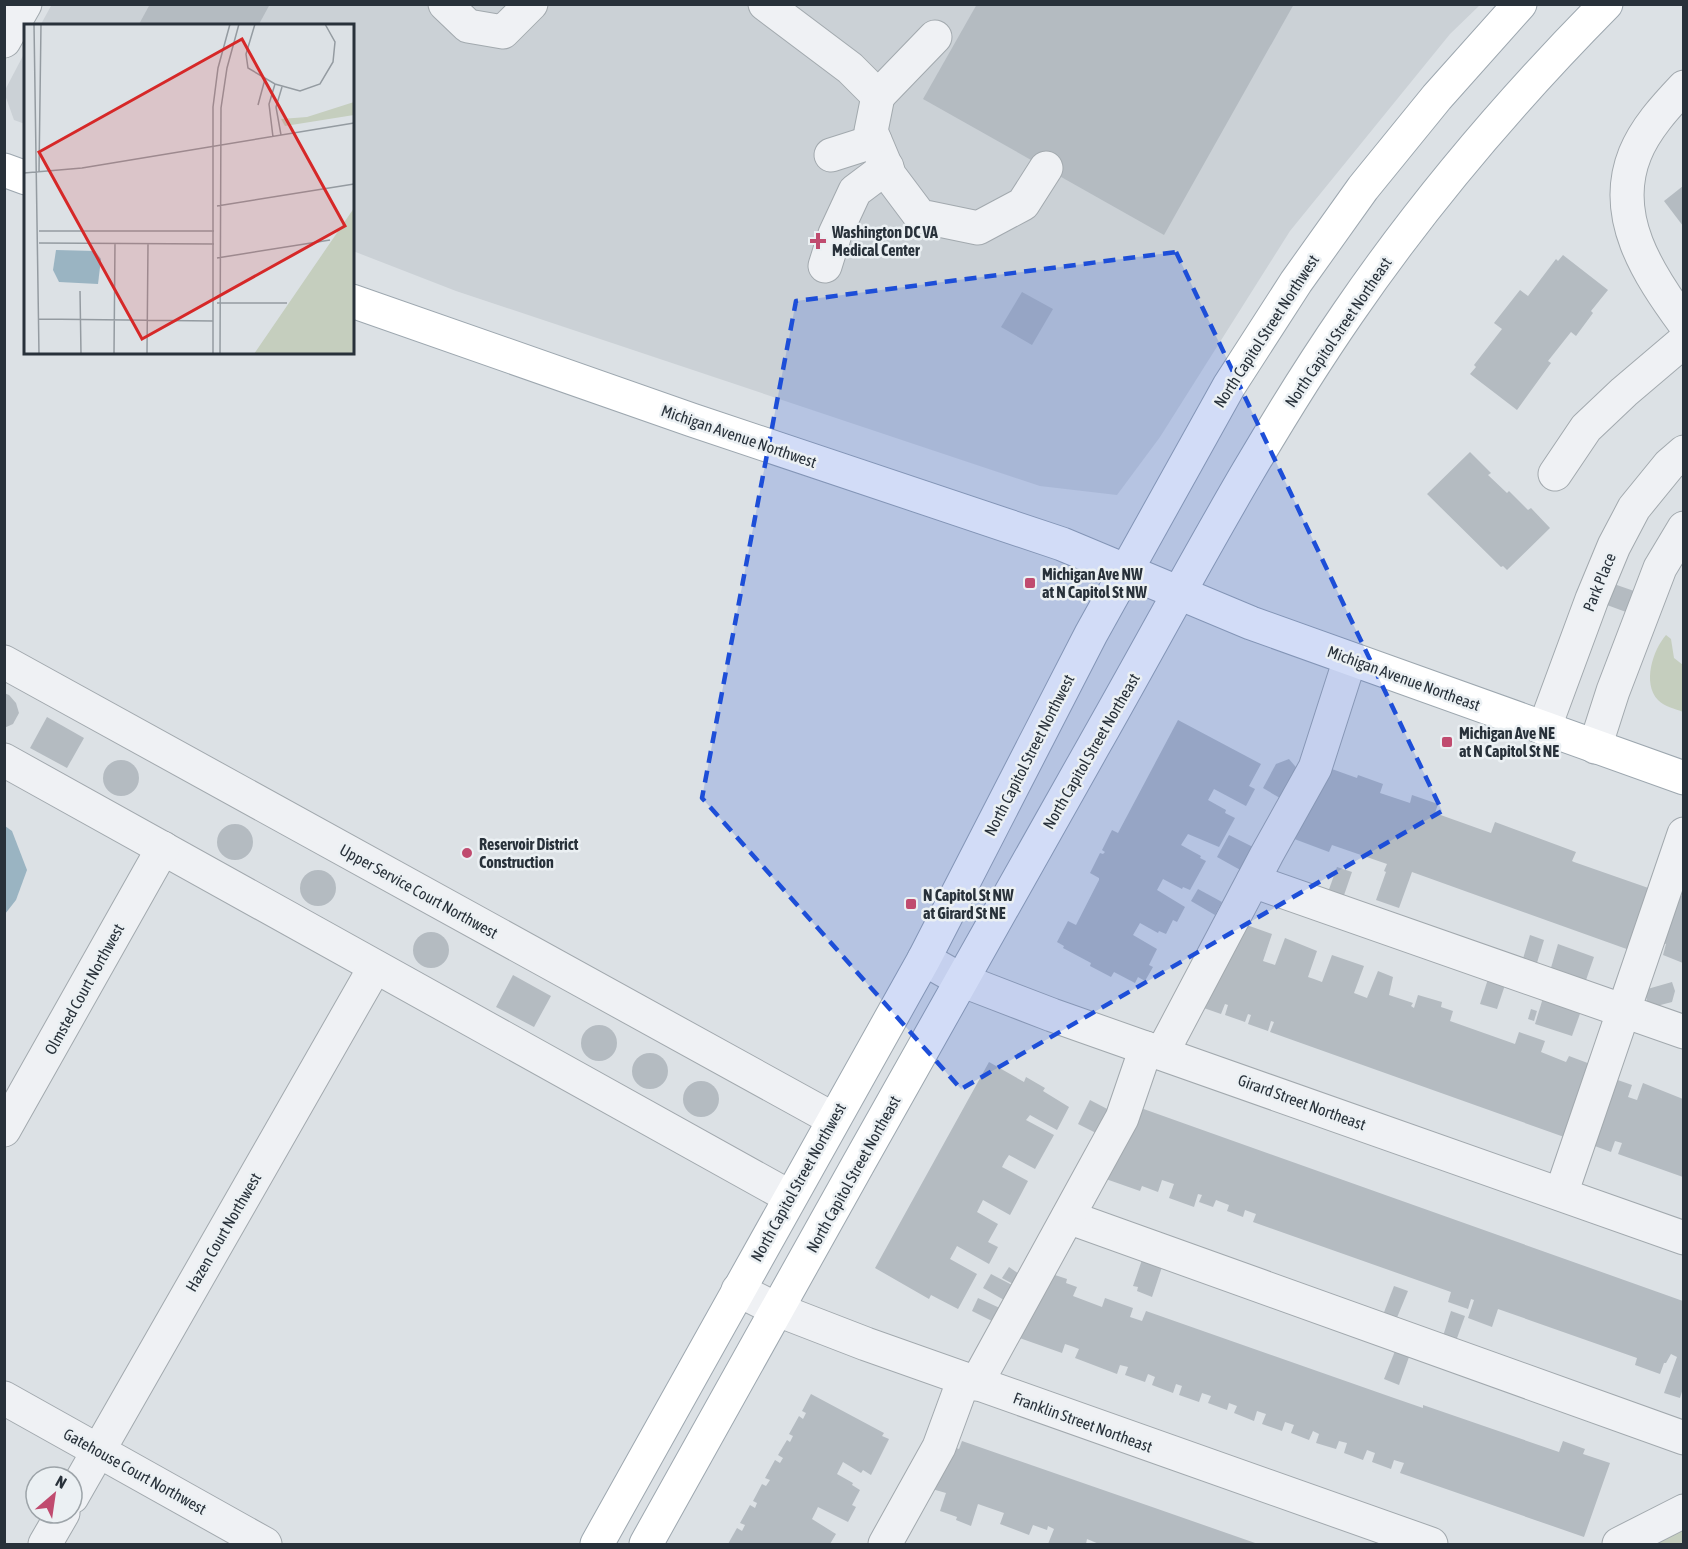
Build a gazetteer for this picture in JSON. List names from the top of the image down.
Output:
{
  "streets": {
    "main road": [
      "North Capitol Street Northwest",
      "North Capitol Street Northeast",
      "Michigan Avenue Northwest",
      "Michigan Avenue Northeast"
    ],
    "street": [
      "Park Place",
      "Upper Service Court Northwest",
      "Olmsted Court Northwest",
      "Girard Street Northeast",
      "Hazen Court Northwest",
      "Franklin Street Northeast",
      "Gatehouse Court Northwest"
    ]
  },
  "crossings": [
    ["North Capitol Street Northwest", "Michigan Avenue Northwest"],
    ["North Capitol Street Northwest", "Michigan Avenue Northeast"],
    ["North Capitol Street Northwest", "Upper Service Court Northwest"],
    ["North Capitol Street Northwest", "Girard Street Northeast"],
    ["North Capitol Street Northwest", "Franklin Street Northeast"],
    ["North Capitol Street Northeast", "Michigan Avenue Northeast"],
    ["North Capitol Street Northeast", "Girard Street Northeast"],
    ["North Capitol Street Northeast", "Franklin Street Northeast"],
    ["Michigan Avenue Northwest", "Michigan Avenue Northeast"],
    ["Park Place", "Michigan Avenue Northeast"],
    ["Hazen Court Northwest", "Gatehouse Court Northwest"]
  ],
  "places": {
    "health": ["Washington DC VA Medical Center"],
    "transit": ["Michigan Ave NW at N Capitol St NW", "Michigan Ave NE at N Capitol St NE", "N Capitol St NW at Girard St NE"],
    "other": ["Reservoir District Construction"]
  },
  "north": "top right"
}
